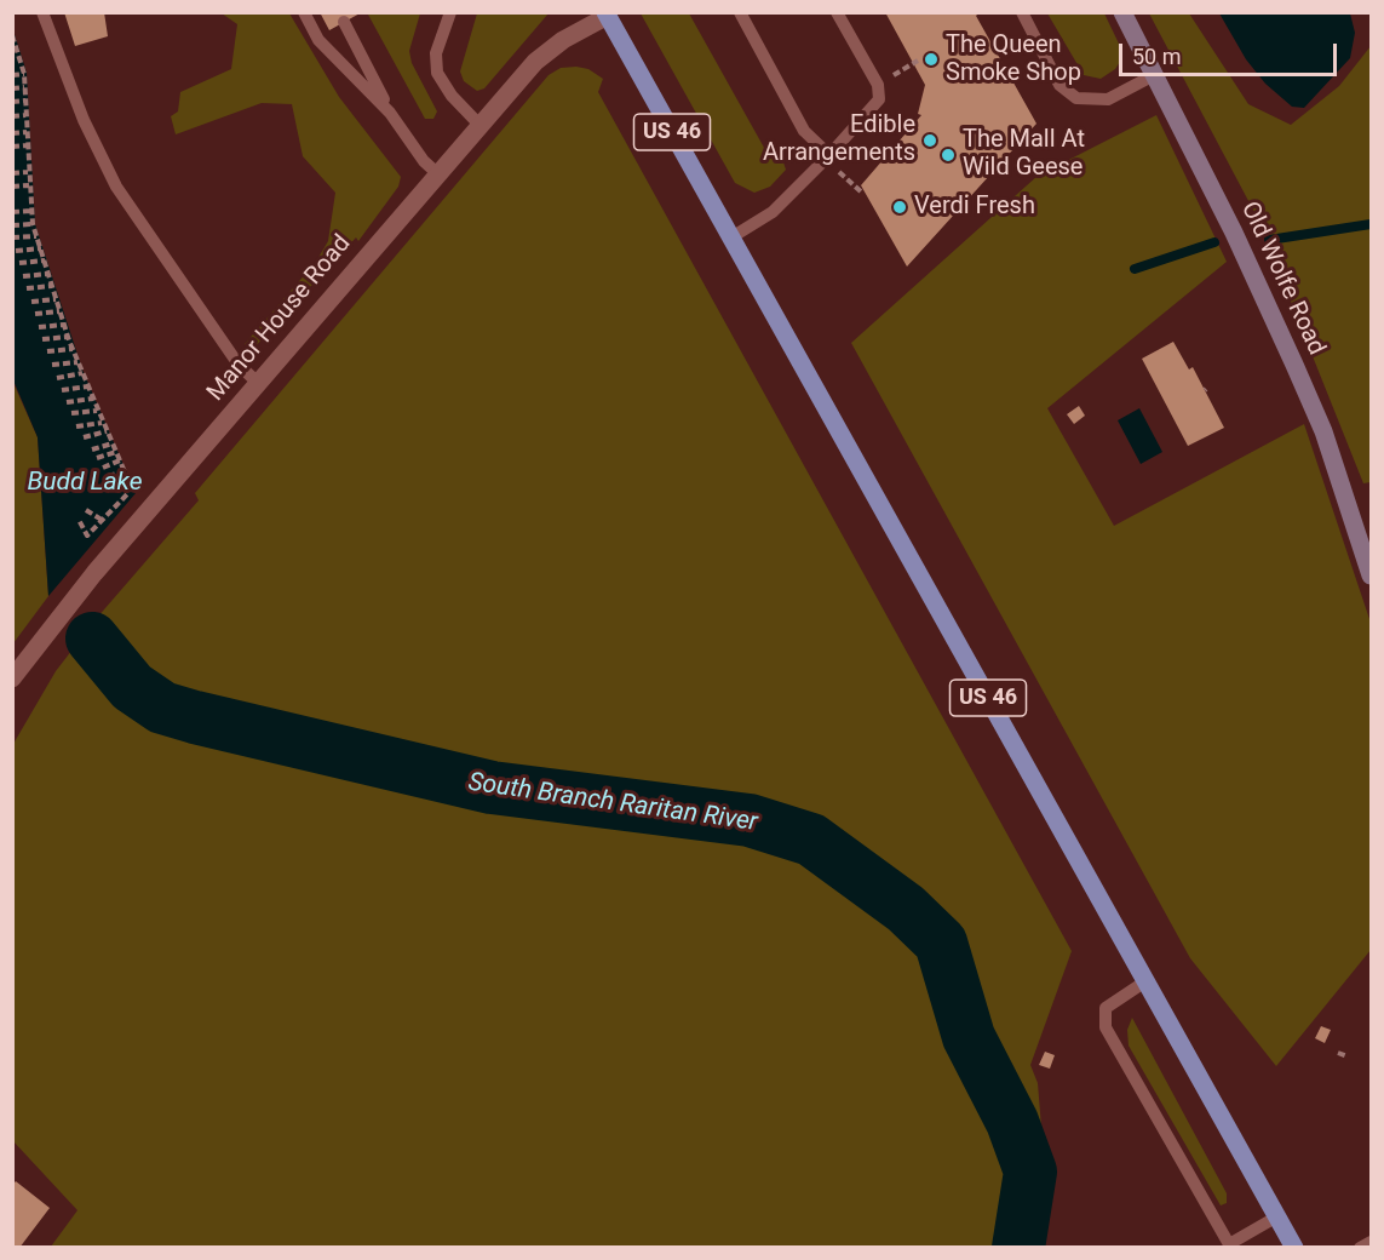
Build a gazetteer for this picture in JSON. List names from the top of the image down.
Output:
{
  "streets": {
    "main road": ["US 46"],
    "street": ["Old Wolfe Road", "Manor House Road"]
  },
  "crossings": [
    ["US 46", "Manor House Road"]
  ],
  "water": ["Budd Lake", "South Branch Raritan River"],
  "places": [
    "The Queen Smoke Shop",
    "Edible Arrangements",
    "The Mall At Wild Geese",
    "Verdi Fresh"
  ],
  "scale_bar": "50 m"
}
